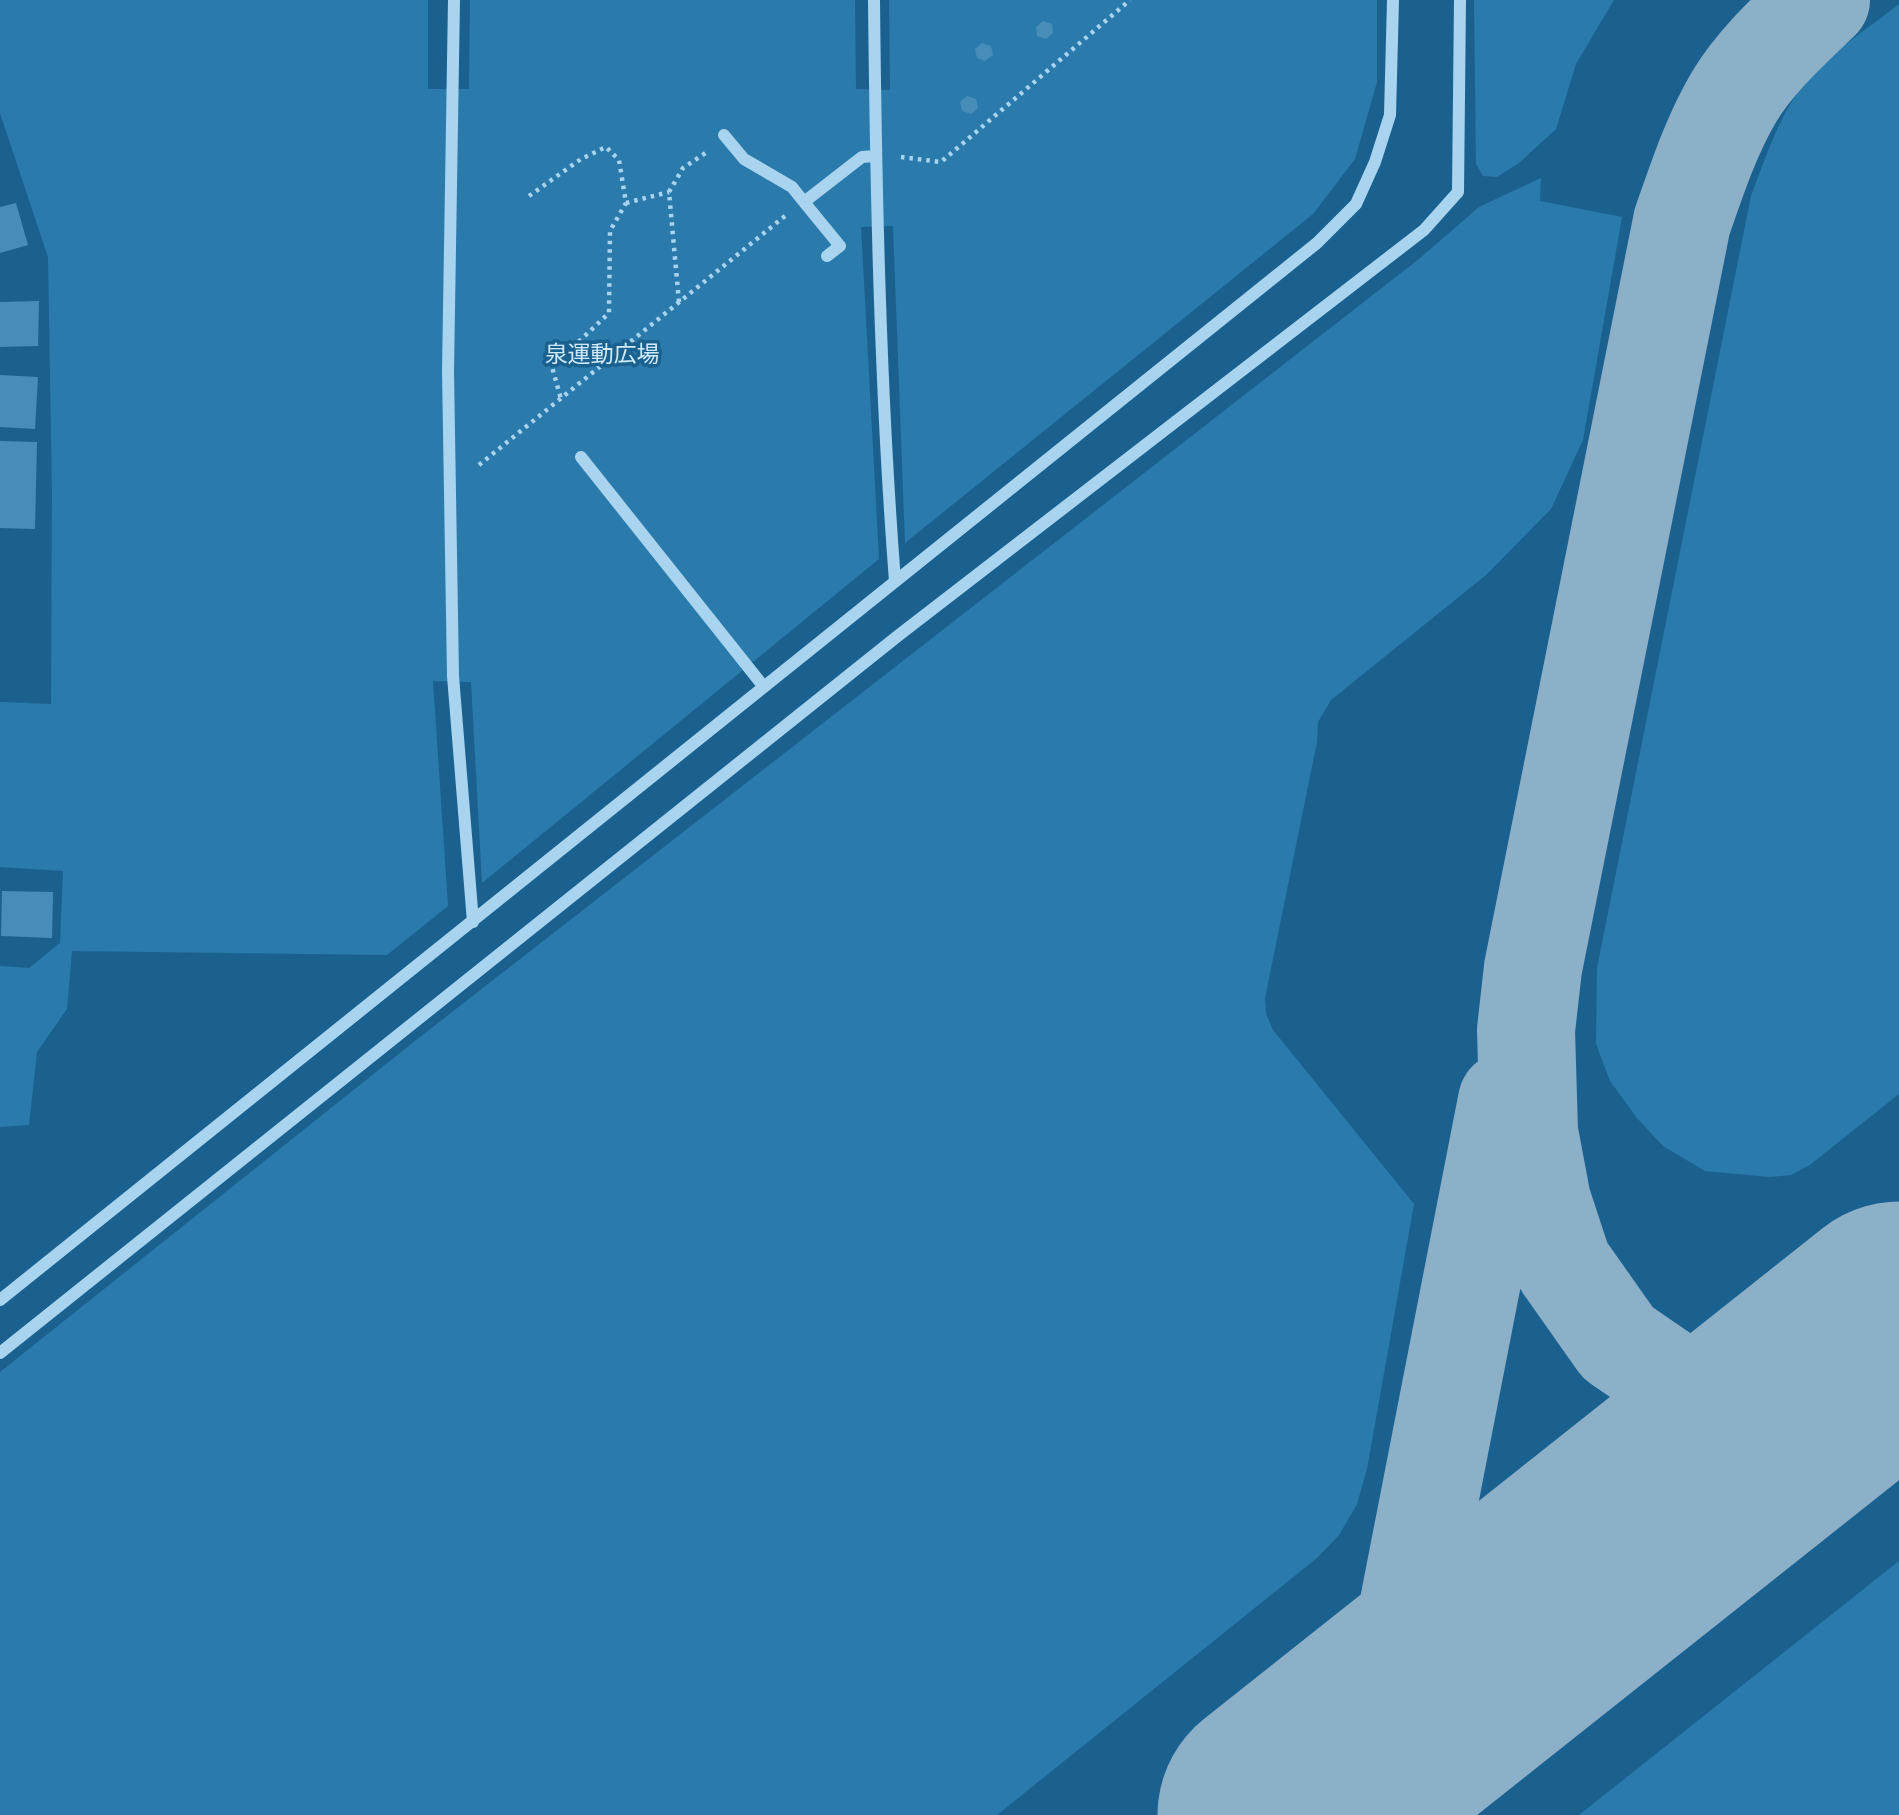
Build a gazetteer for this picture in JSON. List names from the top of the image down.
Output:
{
  "parks": ["泉運動広場"]
}
